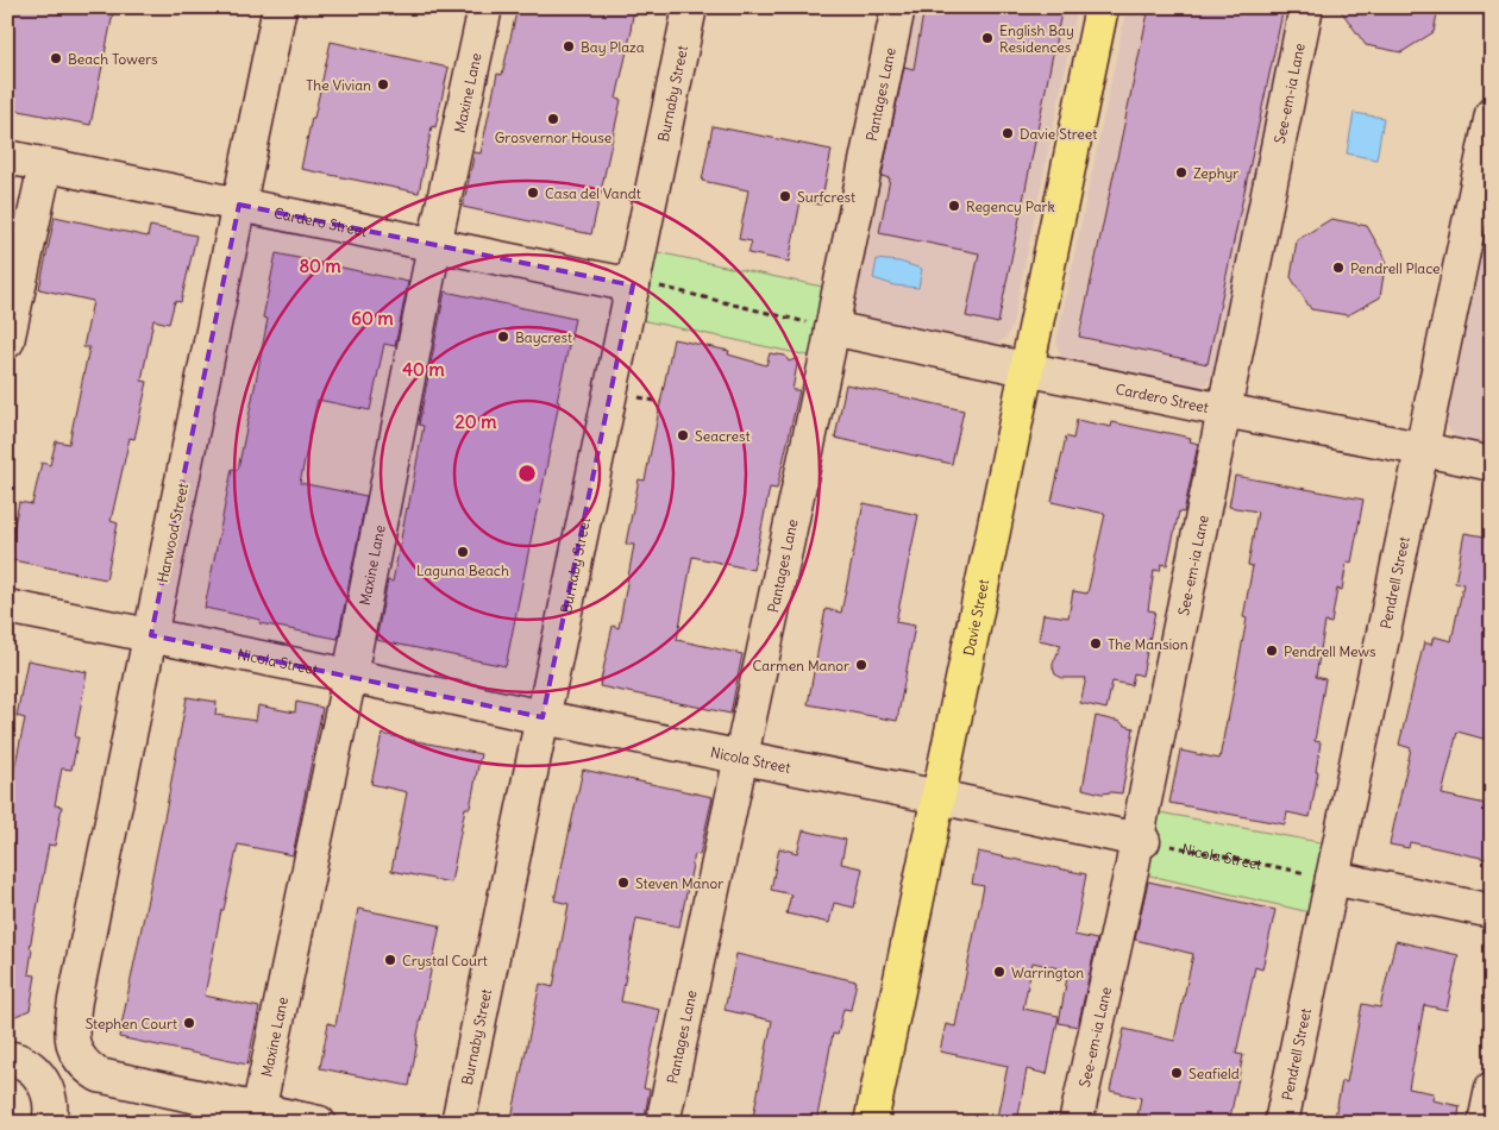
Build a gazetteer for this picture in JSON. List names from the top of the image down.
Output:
{
  "streets": {
    "main road": ["Davie Street"],
    "street": [
      "Maxine Lane",
      "See-em-ia Lane",
      "Burnaby Street",
      "Pantages Lane",
      "Cardero Street",
      "Harwood Street",
      "Pendrell Street",
      "Nicola Street"
    ]
  },
  "crossings": [
    ["Maxine Lane", "Cardero Street"],
    ["Maxine Lane", "Harwood Street"],
    ["Maxine Lane", "Nicola Street"],
    ["See-em-ia Lane", "Cardero Street"],
    ["See-em-ia Lane", "Nicola Street"],
    ["Burnaby Street", "Cardero Street"],
    ["Burnaby Street", "Nicola Street"],
    ["Pantages Lane", "Cardero Street"],
    ["Pantages Lane", "Nicola Street"],
    ["Cardero Street", "Harwood Street"],
    ["Cardero Street", "Pendrell Street"],
    ["Cardero Street", "Davie Street"],
    ["Harwood Street", "Nicola Street"],
    ["Pendrell Street", "Nicola Street"],
    ["Davie Street", "Nicola Street"]
  ],
  "places": [
    "English Bay Residences",
    "Bay Plaza",
    "Beach Towers",
    "The Vivian",
    "Grosvernor House",
    "Davie Street",
    "Zephyr",
    "Casa del Vandt",
    "Surfcrest",
    "Regency Park",
    "Pendrell Place",
    "Baycrest",
    "Seacrest",
    "Laguna Beach",
    "The Mansion",
    "Pendrell Mews",
    "Carmen Manor",
    "Steven Manor",
    "Crystal Court",
    "Warrington",
    "Stephen Court",
    "Seafield"
  ],
  "rings": [
    "80 m",
    "60 m",
    "40 m",
    "20 m"
  ]
}
